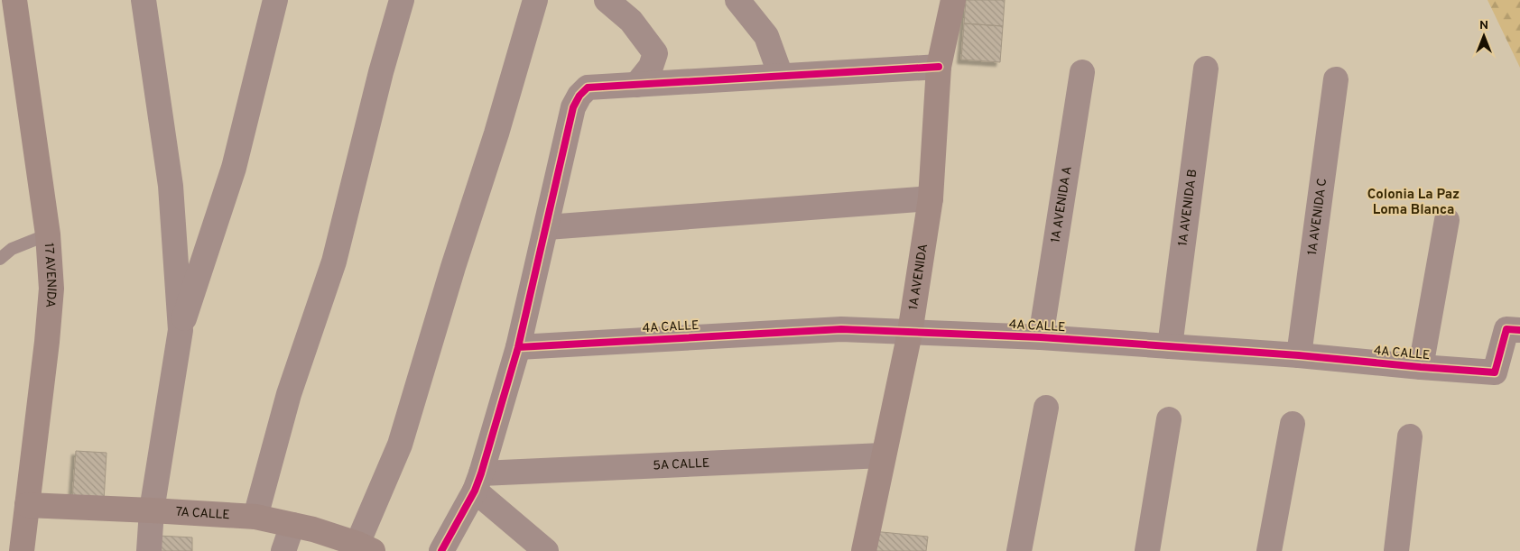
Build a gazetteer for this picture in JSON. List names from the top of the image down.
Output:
{
  "streets": {
    "street": [
      "1A AVENIDA A",
      "1A AVENIDA B",
      "1A AVENIDA C",
      "17 AVENIDA",
      "1A AVENIDA",
      "4A CALLE",
      "5A CALLE",
      "7A CALLE"
    ]
  },
  "crossings": [
    ["1A AVENIDA A", "4A CALLE"],
    ["1A AVENIDA B", "4A CALLE"],
    ["1A AVENIDA C", "4A CALLE"],
    ["17 AVENIDA", "7A CALLE"],
    ["1A AVENIDA", "4A CALLE"],
    ["1A AVENIDA", "5A CALLE"]
  ],
  "districts": ["Colonia La Paz Loma Blanca"],
  "north": "top"
}
